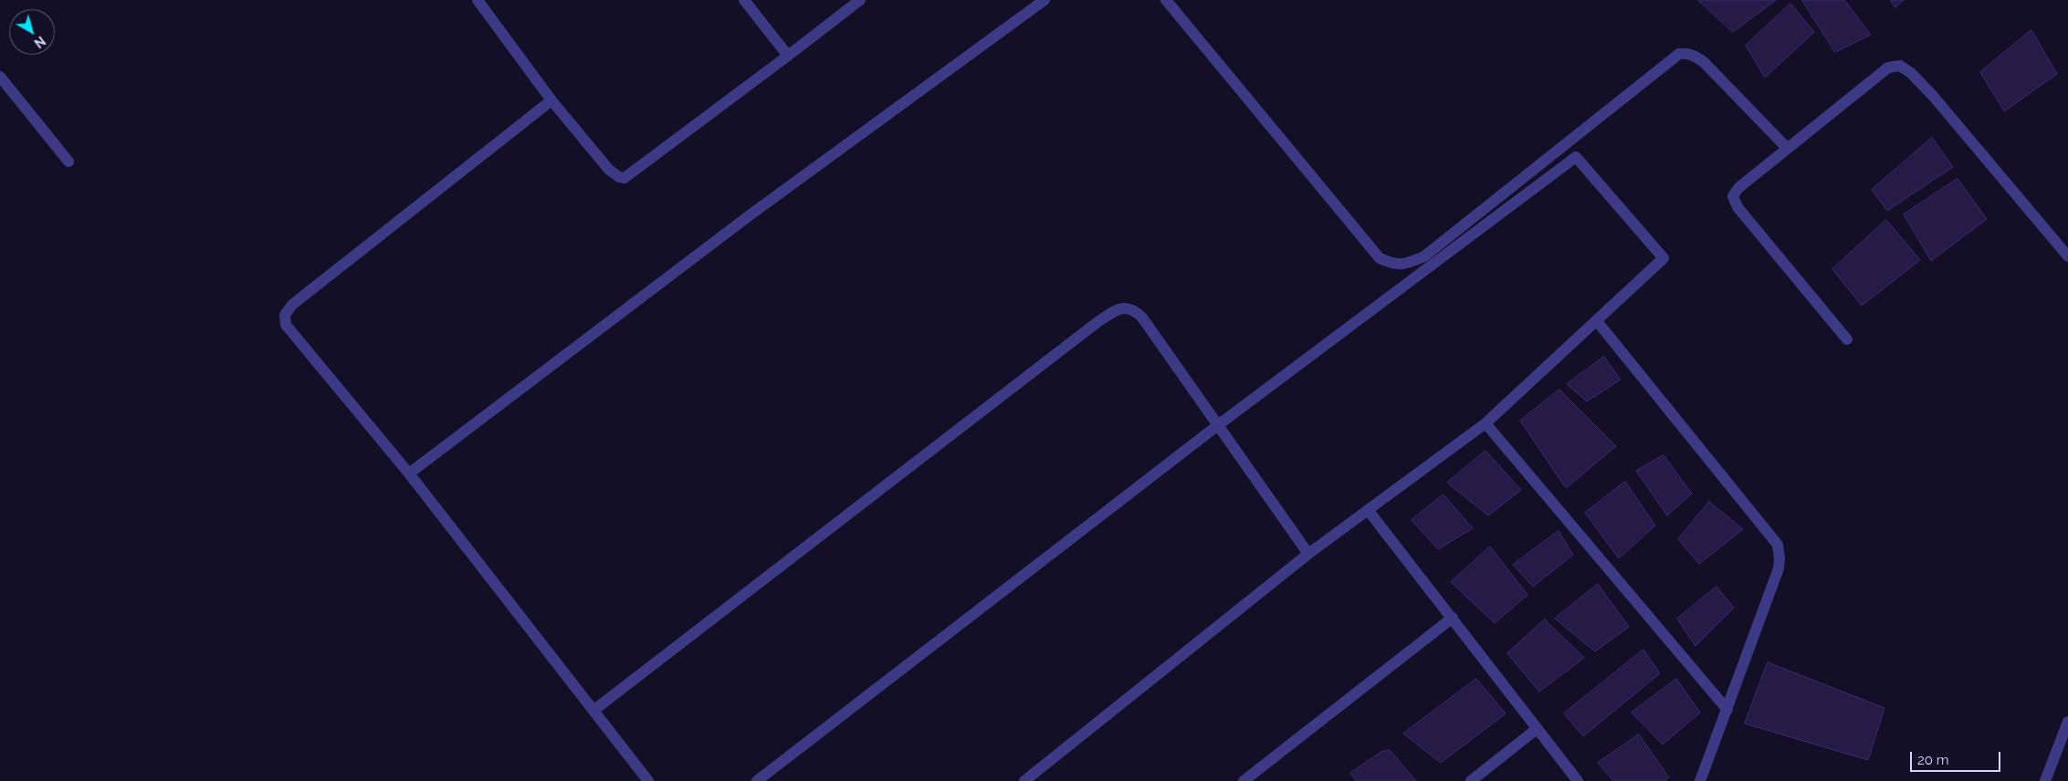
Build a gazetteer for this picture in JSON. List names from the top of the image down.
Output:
{
  "scale_bar": "20 m",
  "north": "bottom right"
}
